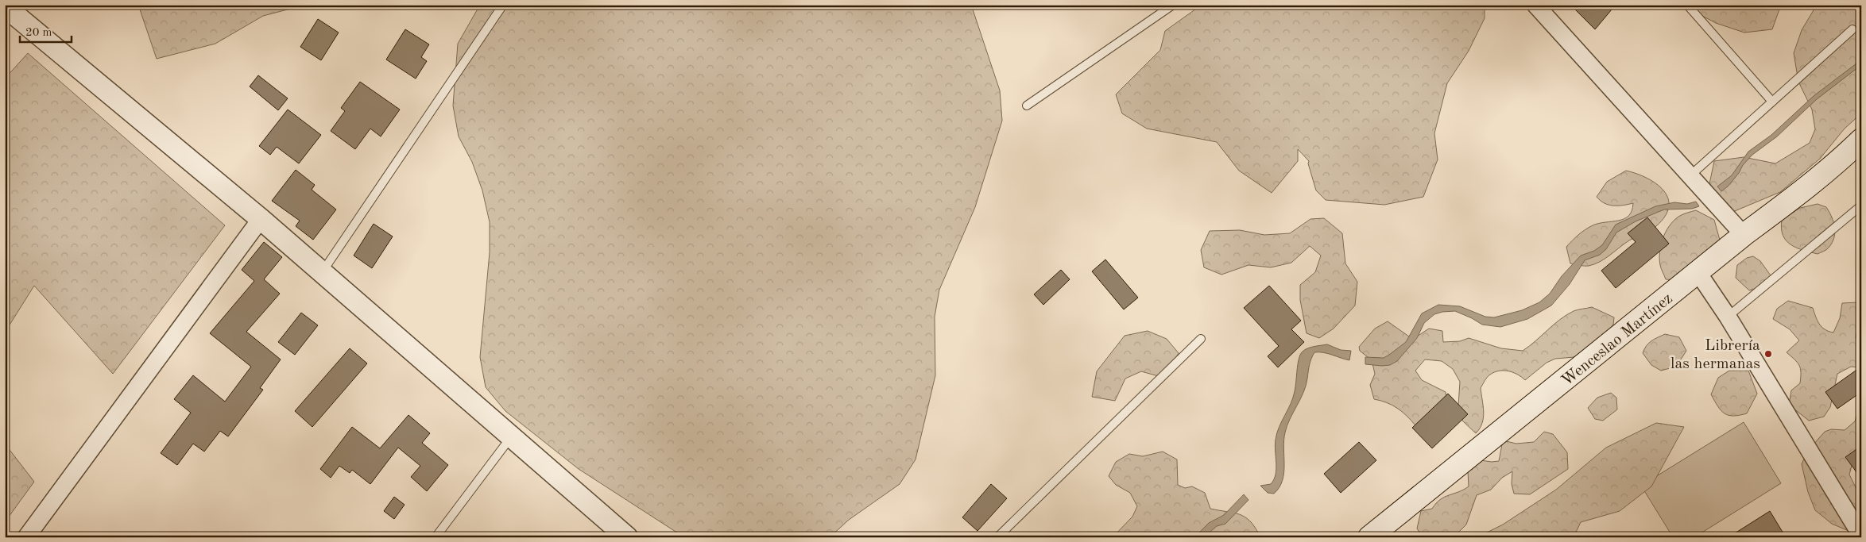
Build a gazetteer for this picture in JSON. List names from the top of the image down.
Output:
{
  "streets": {
    "main road": ["Wenceslao Martínez"]
  },
  "places": ["Librería las hermanas"],
  "scale_bar": "20 m"
}
